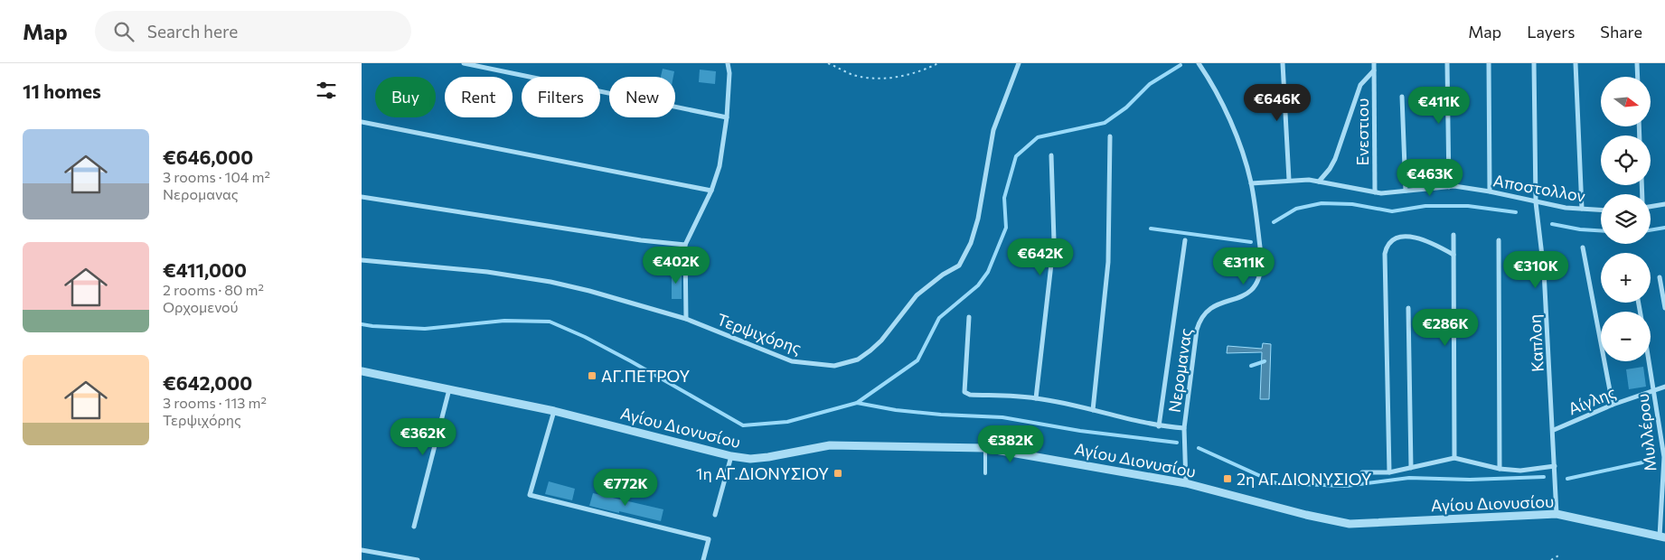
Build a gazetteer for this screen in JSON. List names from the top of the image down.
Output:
{
  "streets": {
    "street": [
      "Ενεστιου",
      "Αποστολλον",
      "Τερψιχόρης",
      "Καπλοη",
      "Νερομανας",
      "Αίγλης",
      "Αγίου Διονυσίου",
      "Μυλλέρου"
    ]
  },
  "crossings": [
    ["Ενεστιου", "Αποστολλον"],
    ["Αποστολλον", "Καπλοη"],
    ["Αποστολλον", "Νερομανας"],
    ["Καπλοη", "Αίγλης"],
    ["Καπλοη", "Αγίου Διονυσίου"],
    ["Νερομανας", "Αγίου Διονυσίου"],
    ["Αίγλης", "Μυλλέρου"],
    ["Αγίου Διονυσίου", "Μυλλέρου"]
  ],
  "places": {
    "transit": ["ΑΓ.ΠΕΤΡΟΥ", "1η ΑΓ.ΔΙΟΝΥΣΙΟΥ", "2η ΑΓ.ΔΙΟΝΥΣΙΟΥ"]
  },
  "north": "right",
  "page": {
    "header": "Map",
    "search": "Search here",
    "nav": ["Map", "Layers", "Share"],
    "heading": "11 homes",
    "map_buttons": ["+", "−"],
    "chip": [
      "Buy",
      "Rent",
      "Filters",
      "New"
    ],
    "price": [
      "€646K",
      "€411K",
      "€463K",
      "€642K",
      "€402K",
      "€311K",
      "€310K",
      "€286K",
      "€362K",
      "€382K",
      "€772K"
    ],
    "list": [
      {
        "name": "€646,000",
        "note": "3 rooms · 104 m² · Νερομανας"
      },
      {
        "name": "€411,000",
        "note": "2 rooms · 80 m² · Ορχομενού"
      },
      {
        "name": "€642,000",
        "note": "3 rooms · 113 m² · Τερψιχόρης"
      }
    ]
  }
}
